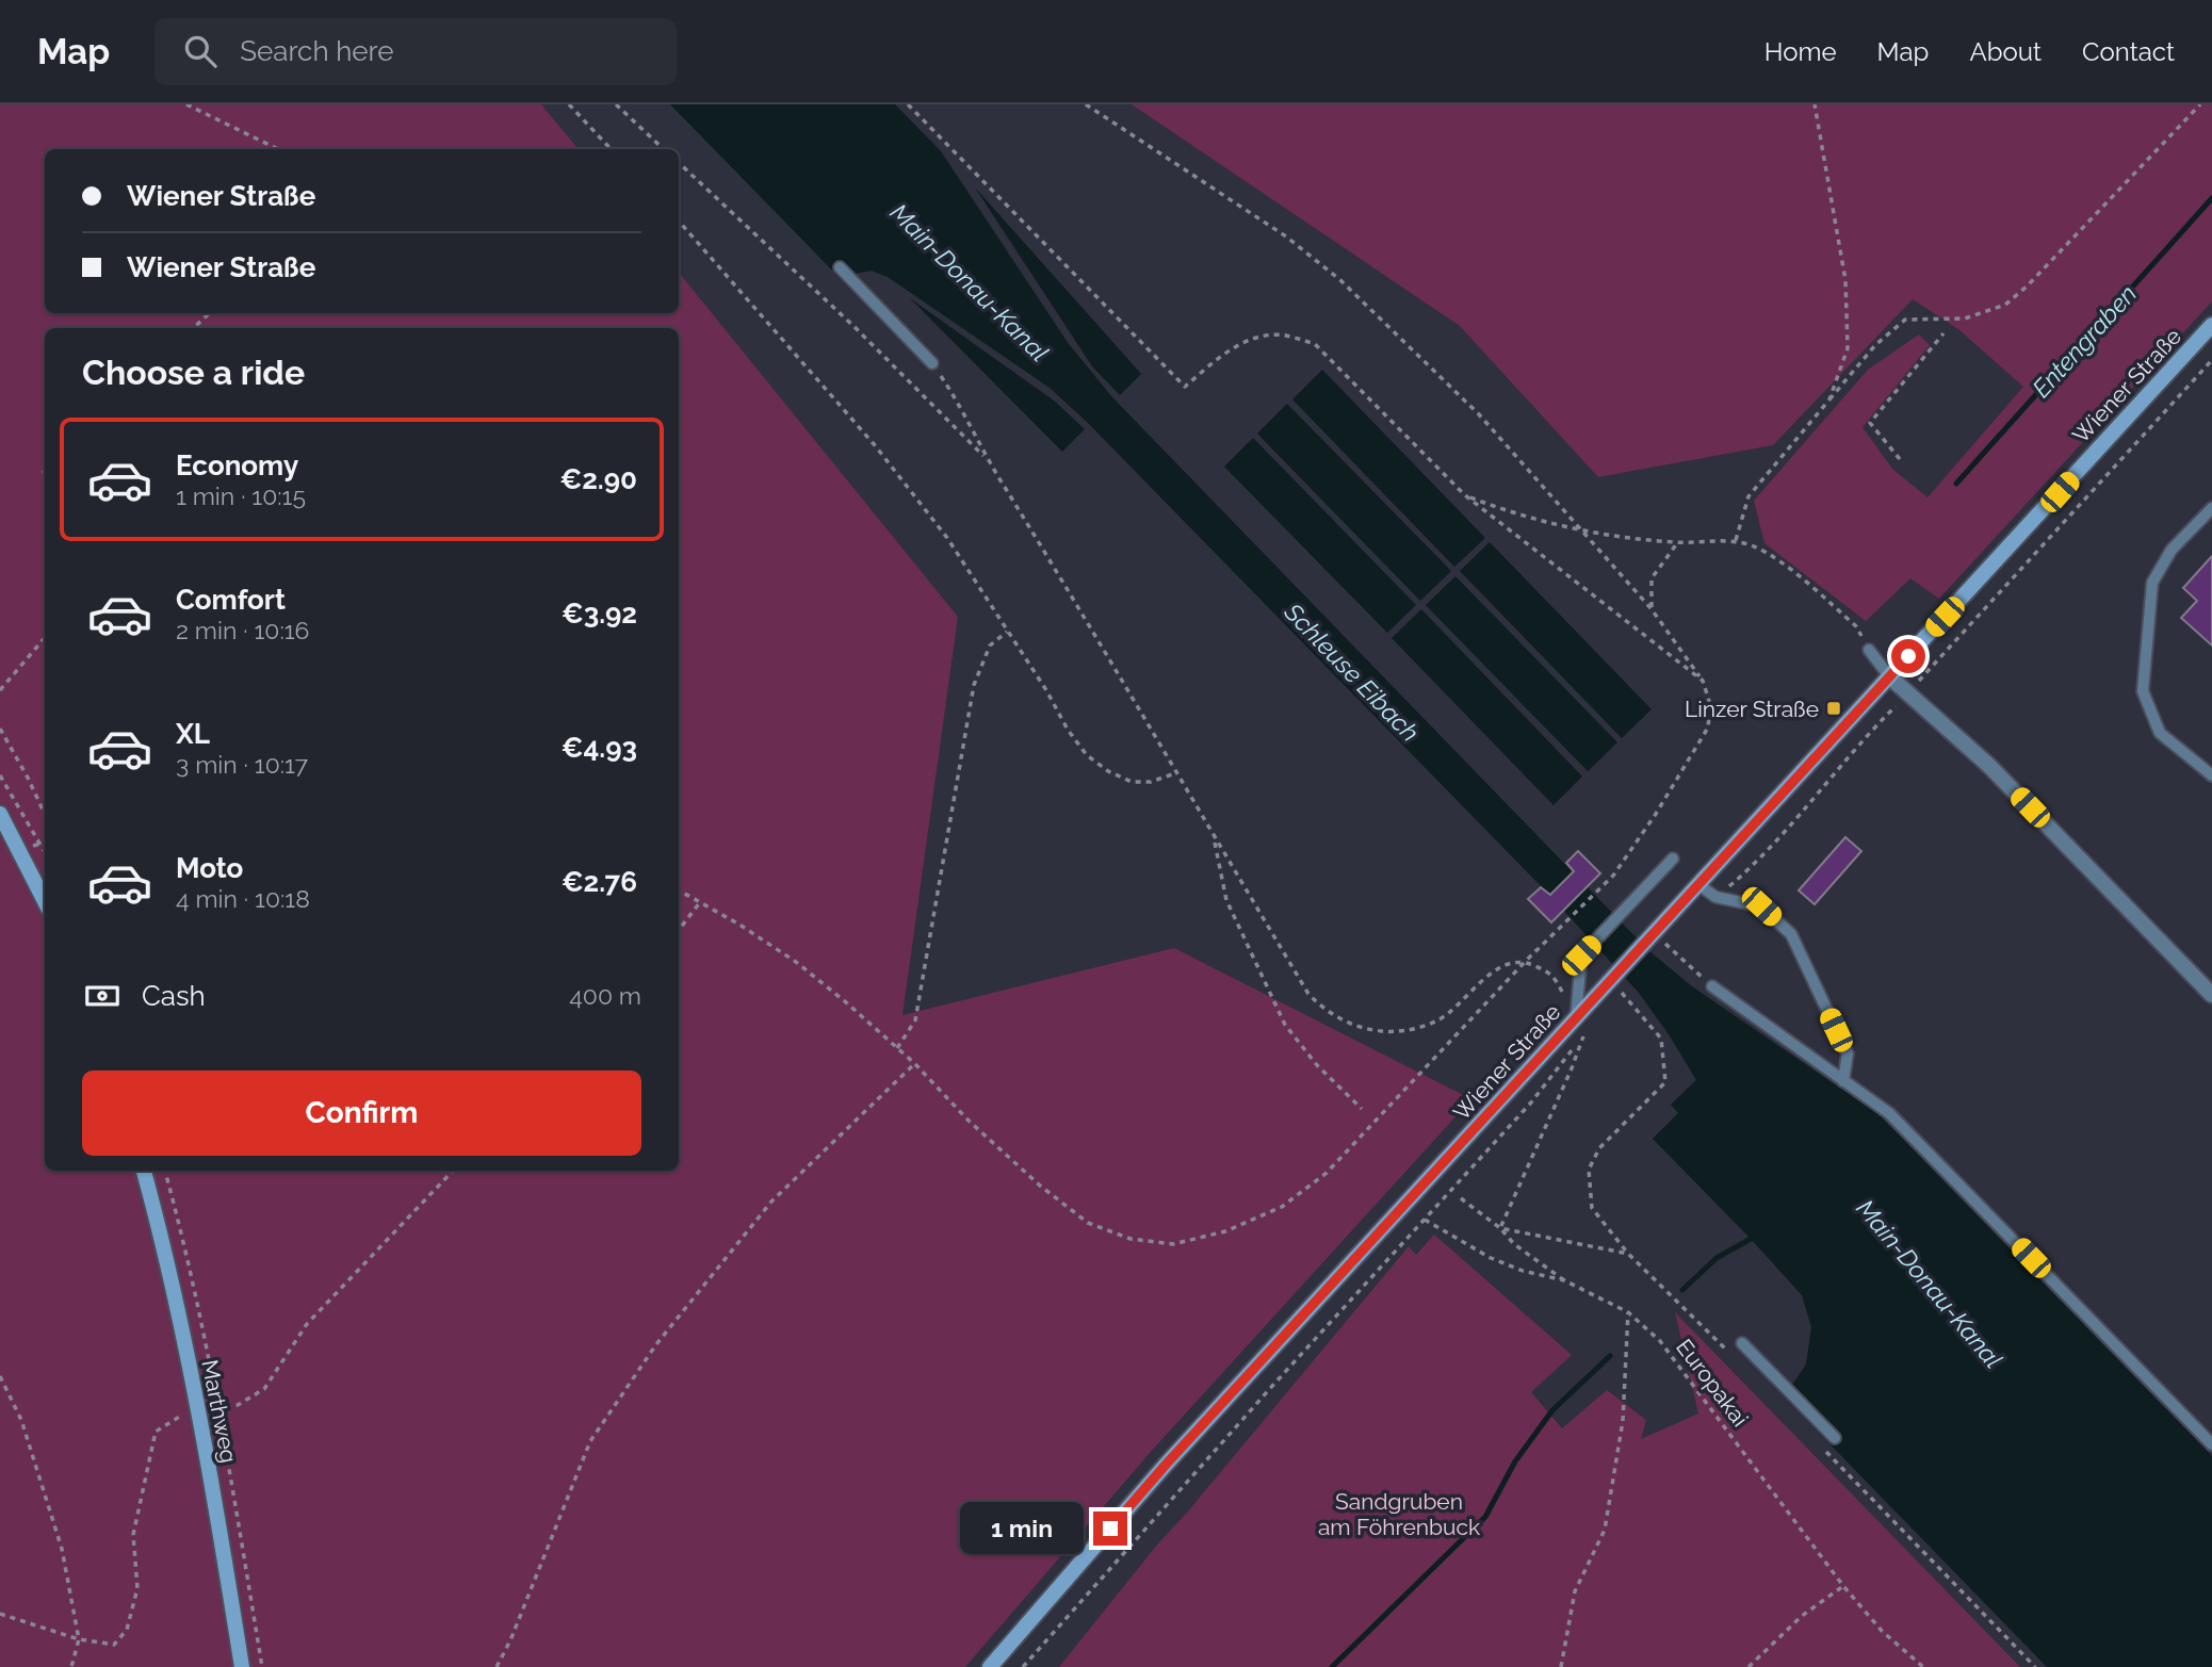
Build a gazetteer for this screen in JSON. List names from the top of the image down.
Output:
{
  "streets": {
    "main road": ["Wiener Straße", "Marthweg"],
    "path": ["Europakai"]
  },
  "crossings": [
    ["Wiener Straße", "Europakai"]
  ],
  "water": ["Main-Donau-Kanal", "Entengraben", "Schleuse Eibach"],
  "parks": ["Sandgruben am Föhrenbuck"],
  "places": {
    "transit": ["Linzer Straße"]
  },
  "page": {
    "header": "Map",
    "search": "Search here",
    "nav": [
      "Home",
      "Map",
      "About",
      "Contact"
    ],
    "banner": ["Wiener Straße", "Wiener Straße"],
    "heading": "Choose a ride",
    "list": [
      {
        "name": "Economy",
        "note": "1 min · 10:15",
        "value": "€2.90"
      },
      {
        "name": "Comfort",
        "note": "2 min · 10:16",
        "value": "€3.92"
      },
      {
        "name": "XL",
        "note": "3 min · 10:17",
        "value": "€4.93"
      },
      {
        "name": "Moto",
        "note": "4 min · 10:18",
        "value": "€2.76"
      }
    ],
    "pay": ["Cash", "400 m"],
    "buttons": "Confirm",
    "bubble": "1 min"
  }
}
